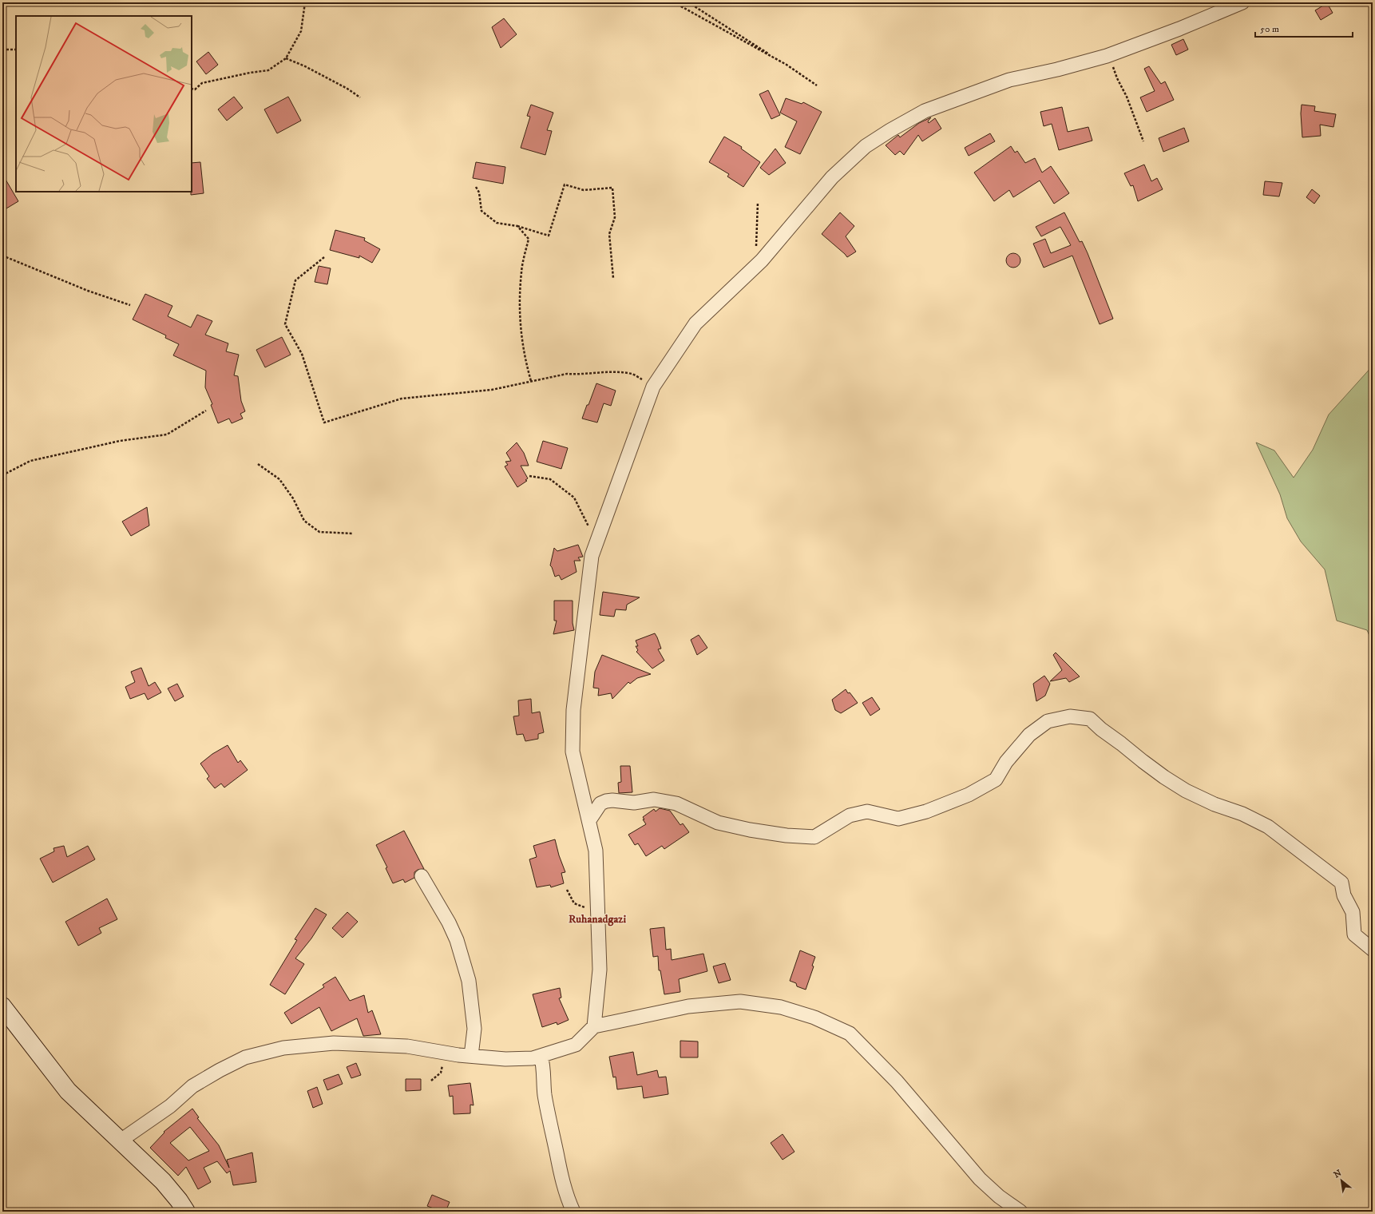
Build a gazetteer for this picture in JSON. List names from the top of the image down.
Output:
{
  "districts": ["Ruhanadgazi"],
  "scale_bar": "50 m",
  "north": "top left"
}
